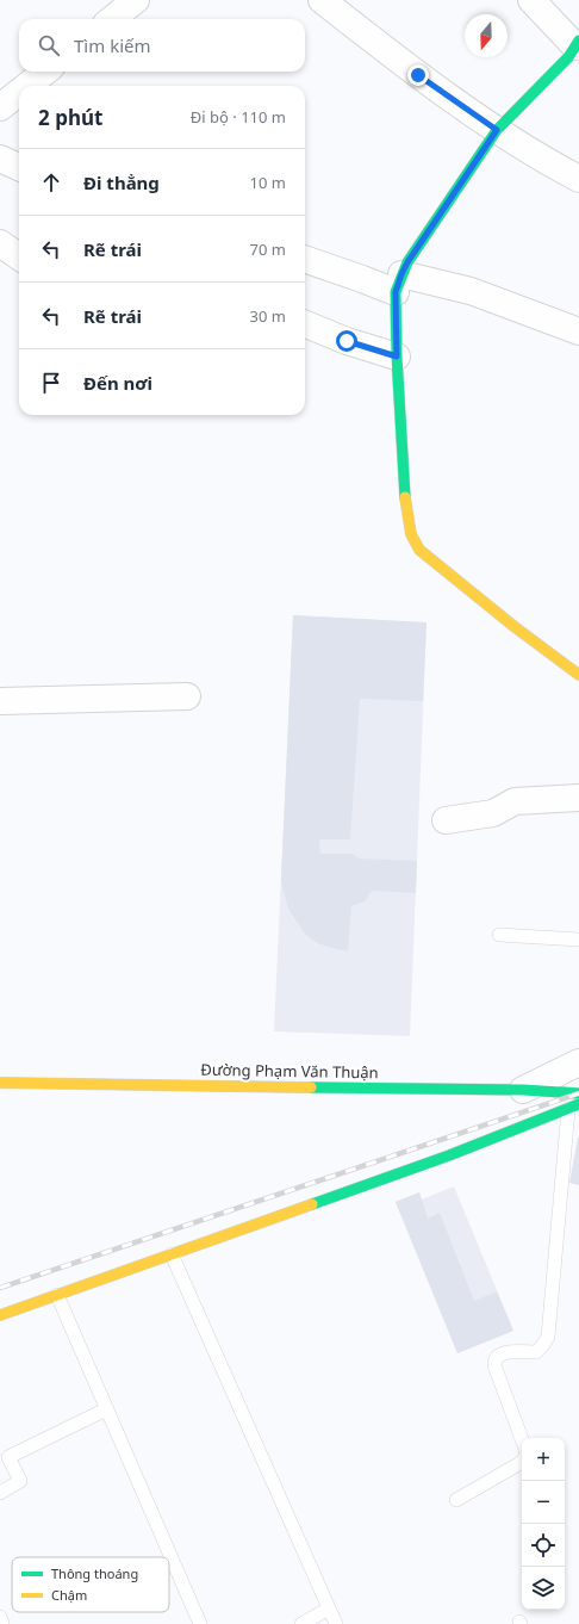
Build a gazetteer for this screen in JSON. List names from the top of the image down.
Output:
{
  "streets": {
    "street": ["Đường Phạm Văn Thuận"]
  },
  "legend": ["Thông thoáng", "Chậm"],
  "north": "bottom",
  "page": {
    "search": "Tìm kiếm",
    "heading": ["2 phút", "Đi bộ · 110 m"],
    "list": [
      ["Đi thẳng", "10 m"],
      ["Rẽ trái", "70 m"],
      ["Rẽ trái", "30 m"],
      "Đến nơi"
    ],
    "map_buttons": ["+", "−"]
  }
}
